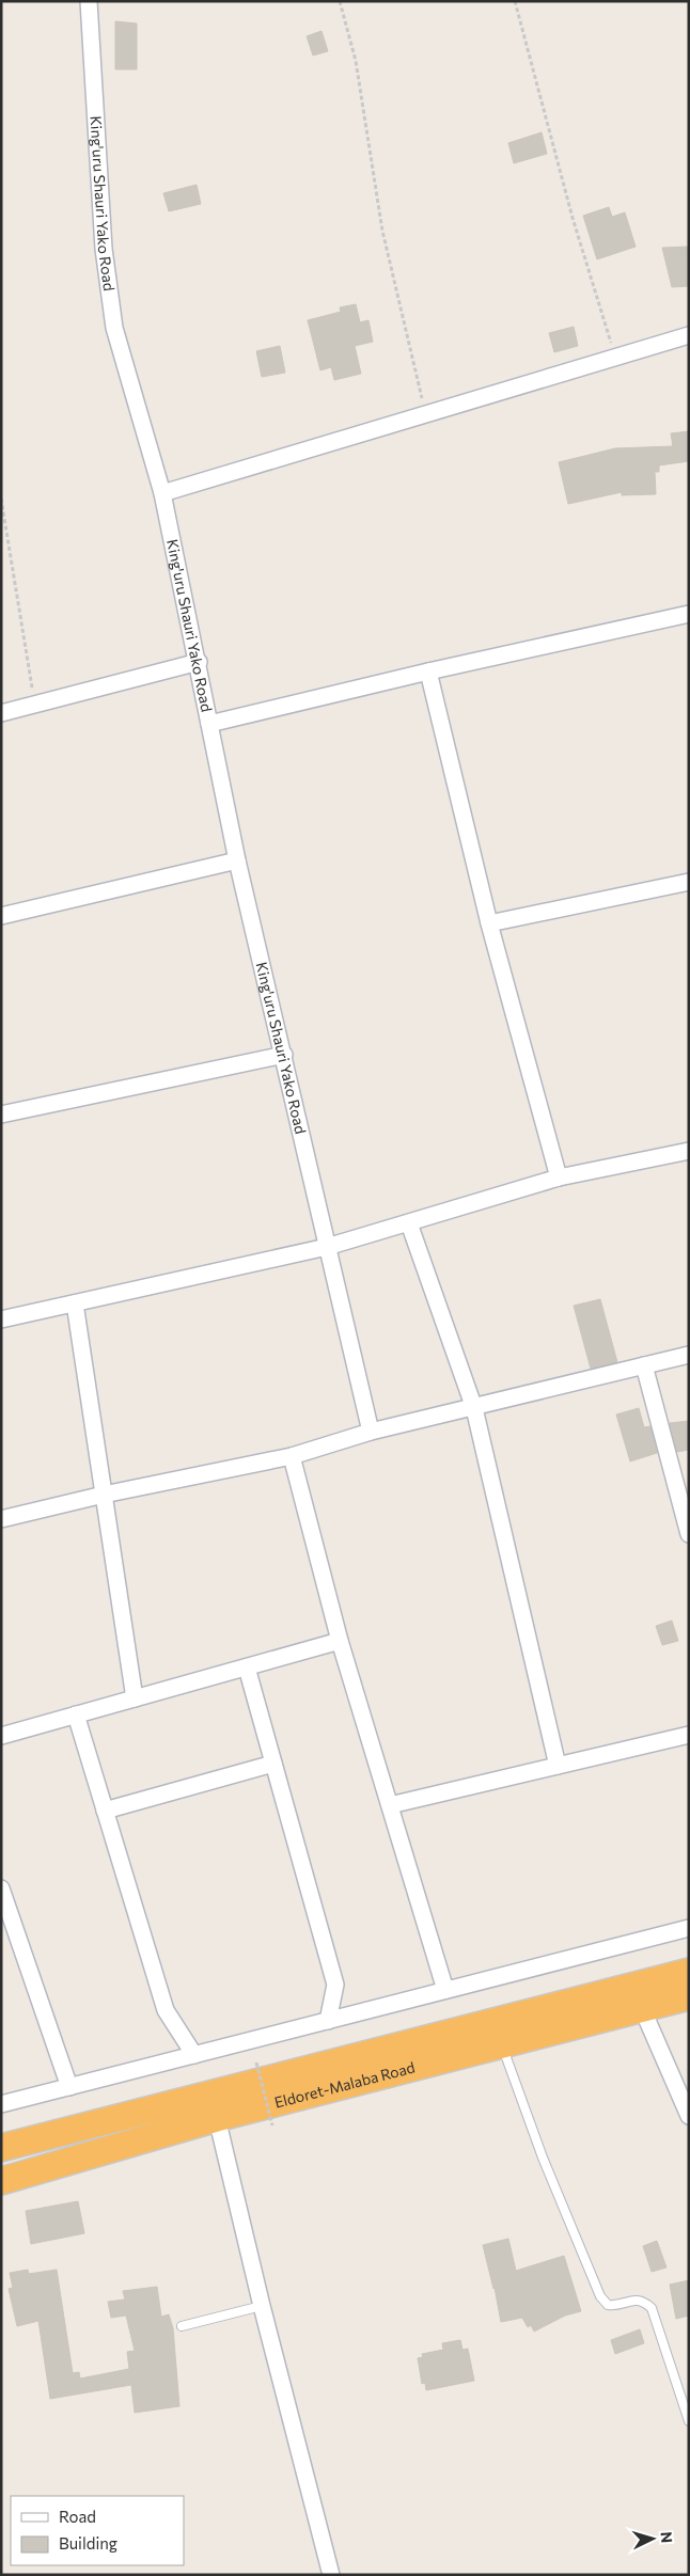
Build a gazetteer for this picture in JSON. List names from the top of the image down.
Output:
{
  "streets": {
    "highway": ["Eldoret-Malaba Road"],
    "street": ["King'uru Shauri Yako Road"]
  },
  "legend": ["Road", "Building"],
  "north": "right"
}
